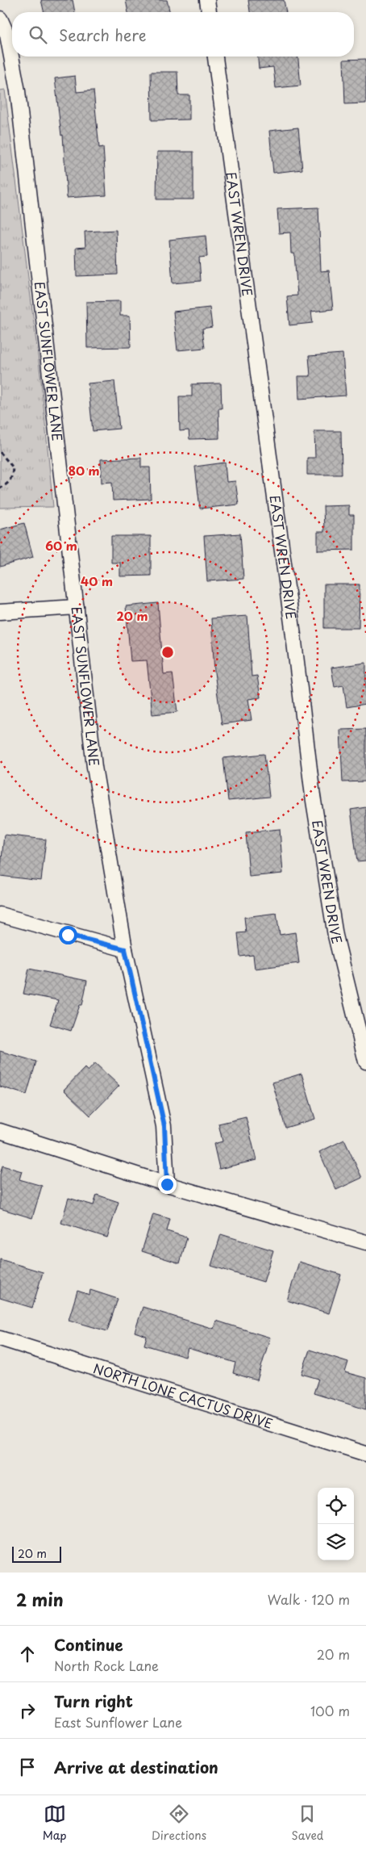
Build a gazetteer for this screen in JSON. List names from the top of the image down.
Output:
{
  "streets": {
    "street": ["EAST WREN DRIVE", "EAST SUNFLOWER LANE", "NORTH LONE CACTUS DRIVE"]
  },
  "scale_bar": "20 m",
  "page": {
    "search": "Search here",
    "scale": "20 m",
    "heading": ["2 min", "Walk · 120 m"],
    "list": [
      ["Continue", "North Rock Lane", "20 m"],
      ["Turn right", "East Sunflower Lane", "100 m"],
      "Arrive at destination"
    ],
    "nav": ["Map", "Directions", "Saved"]
  },
  "rings": [
    "80 m",
    "60 m",
    "40 m",
    "20 m"
  ]
}
